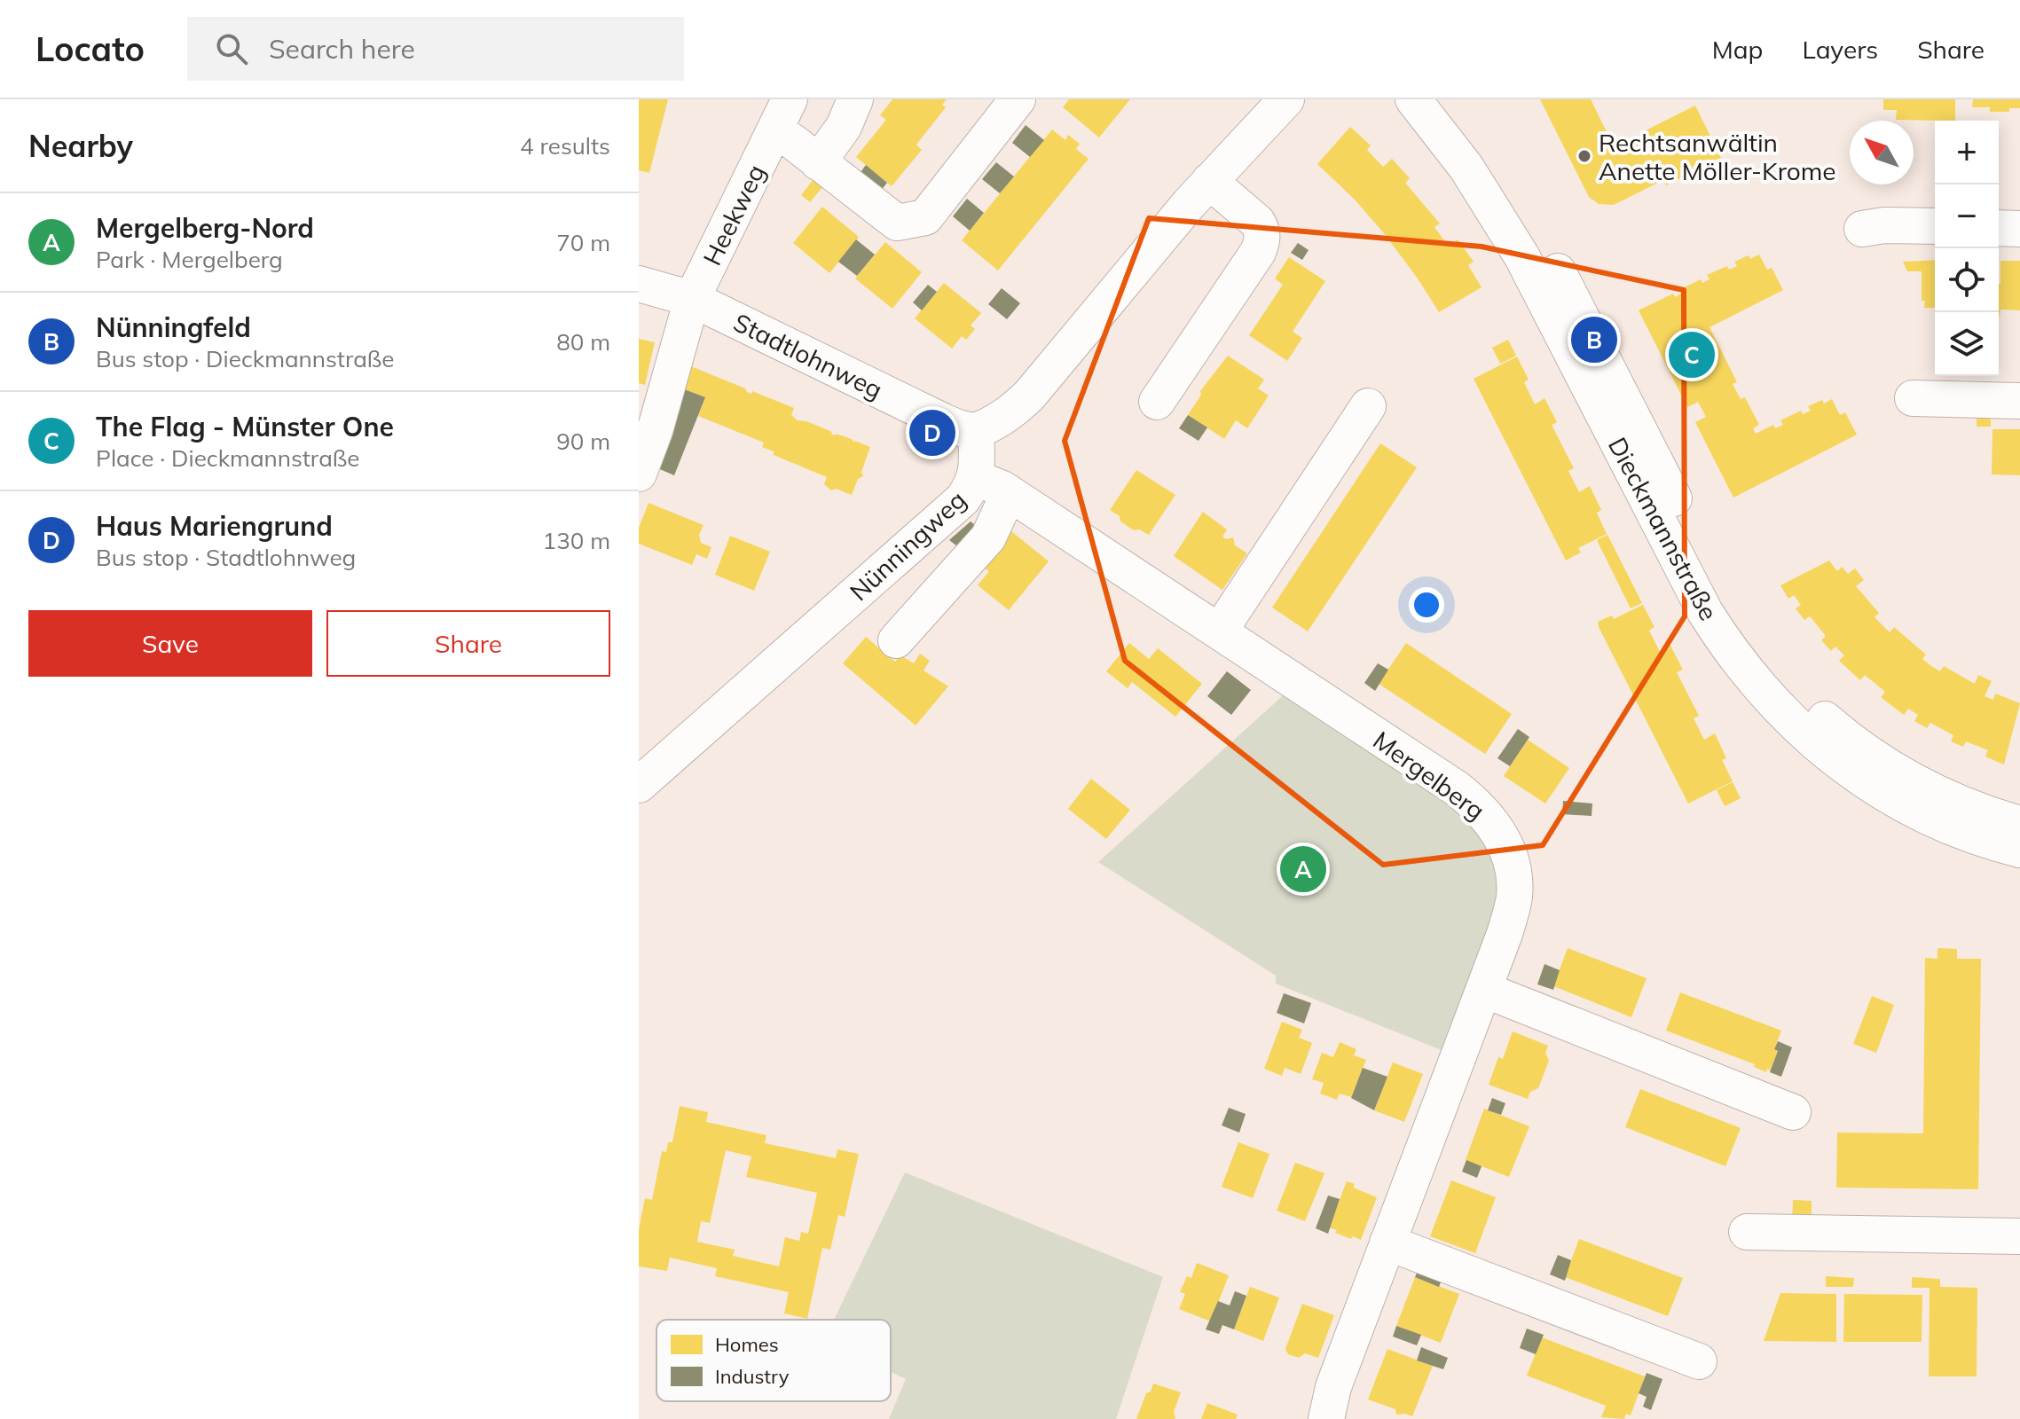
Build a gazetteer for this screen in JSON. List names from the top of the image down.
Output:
{
  "streets": {
    "street": [
      "Heekweg",
      "Stadtlohnweg",
      "Dieckmannstraße",
      "Nünningweg",
      "Mergelberg"
    ]
  },
  "crossings": [
    ["Heekweg", "Stadtlohnweg"],
    ["Stadtlohnweg", "Nünningweg"],
    ["Nünningweg", "Mergelberg"]
  ],
  "places": ["Rechtsanwältin Anette Möller-Krome"],
  "legend": ["Homes", "Industry"],
  "north": "top left",
  "page": {
    "header": "Locato",
    "search": "Search here",
    "nav": ["Map", "Layers", "Share"],
    "heading": ["Nearby", "4 results"],
    "map_buttons": ["+", "−"],
    "list": [
      {
        "mark": "A",
        "name": "Mergelberg-Nord",
        "note": "Park · Mergelberg",
        "value": "70 m"
      },
      {
        "mark": "B",
        "name": "Nünningfeld",
        "note": "Bus stop · Dieckmannstraße",
        "value": "80 m"
      },
      {
        "mark": "C",
        "name": "The Flag - Münster One",
        "note": "Place · Dieckmannstraße",
        "value": "90 m"
      },
      {
        "mark": "D",
        "name": "Haus Mariengrund",
        "note": "Bus stop · Stadtlohnweg",
        "value": "130 m"
      }
    ],
    "pins": [
      "B",
      "C",
      "D",
      "A"
    ],
    "buttons": ["Save", "Share"]
  }
}
